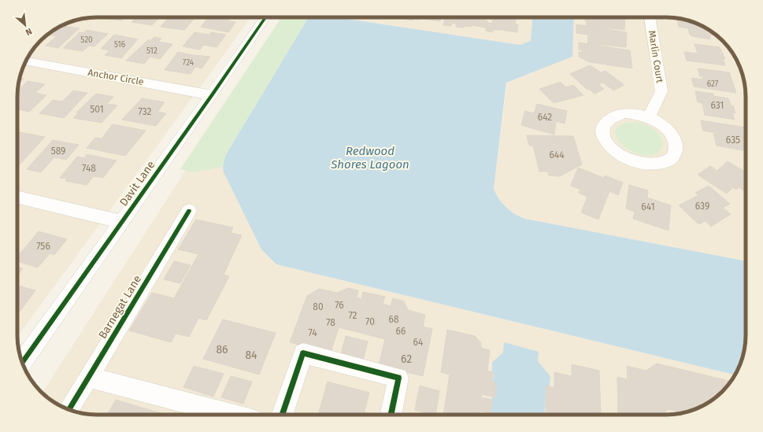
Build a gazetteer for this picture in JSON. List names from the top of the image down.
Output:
{
  "streets": {
    "street": [
      "Marlin Court",
      "Anchor Circle",
      "Davit Lane",
      "Barnegat Lane"
    ]
  },
  "crossings": [
    ["Anchor Circle", "Davit Lane"]
  ],
  "water": ["Redwood Shores Lagoon"],
  "house_numbers": [
    "520",
    "516",
    "512",
    "724",
    "627",
    "631",
    "501",
    "732",
    "642",
    "635",
    "589",
    "644",
    "748",
    "639",
    "641",
    "756",
    "76",
    "80",
    "72",
    "68",
    "70",
    "78",
    "66",
    "74",
    "64",
    "86",
    "84",
    "62"
  ],
  "north": "bottom right"
}
